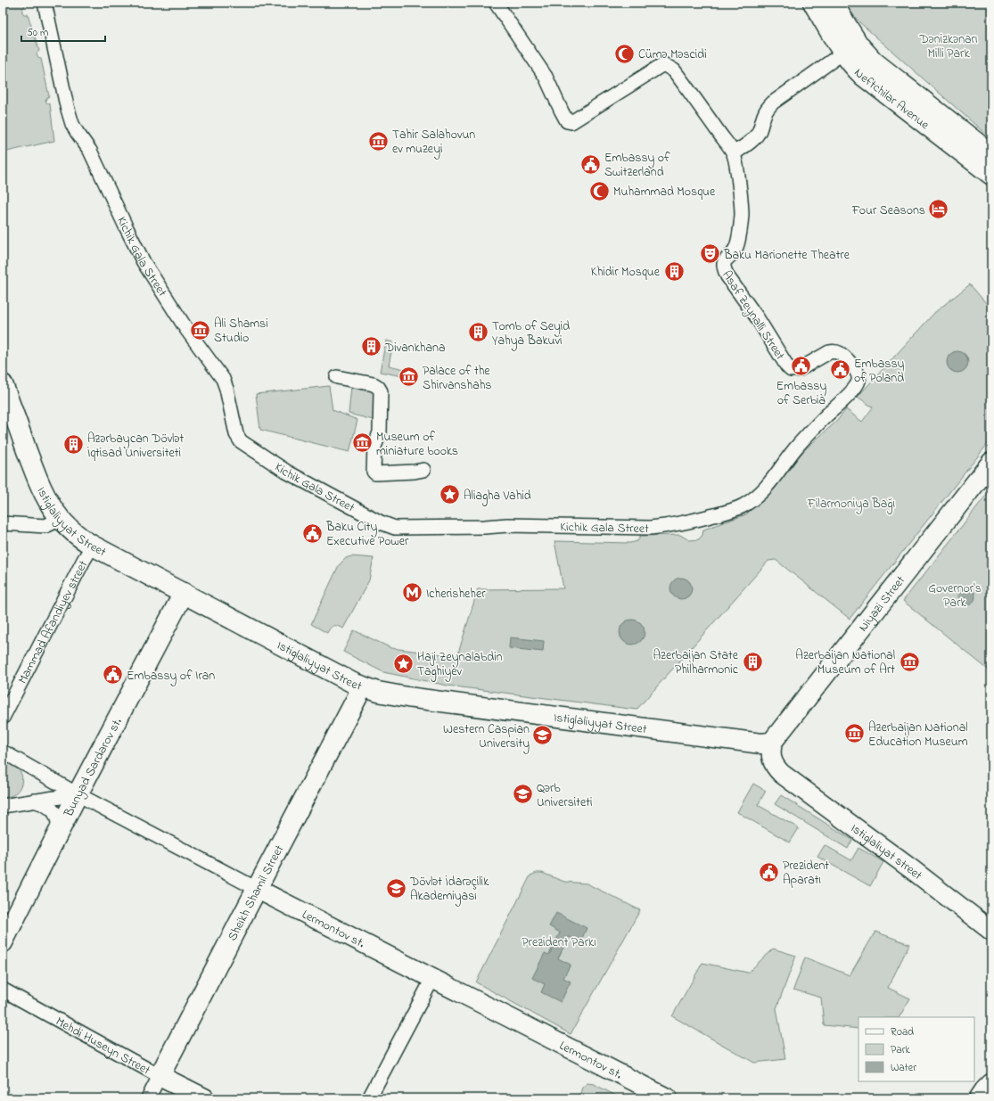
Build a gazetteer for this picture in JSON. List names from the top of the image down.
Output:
{
  "streets": {
    "main road": [
      "Neftchilar Avenue",
      "Istiglaliyyat Street",
      "Niyazi Street",
      "Bunyad Sardarov st.",
      "Sheikh Shamil Street",
      "Mehdi Huseyn Street"
    ],
    "street": [
      "Kichik Gala Street",
      "Asaf Zeynalli Street",
      "Mammad Afandiyev street",
      "Lermontov st."
    ]
  },
  "crossings": [
    ["Kichik Gala Street", "Asaf Zeynalli Street"],
    ["Istiglaliyyat Street", "Niyazi Street"],
    ["Istiglaliyyat Street", "Mammad Afandiyev street"],
    ["Istiglaliyyat Street", "Bunyad Sardarov st."],
    ["Istiglaliyyat Street", "Sheikh Shamil Street"],
    ["Bunyad Sardarov st.", "Lermontov st."],
    ["Sheikh Shamil Street", "Lermontov st."],
    ["Sheikh Shamil Street", "Mehdi Huseyn Street"]
  ],
  "parks": [
    "Dənizkənarı Milli Park",
    "Filarmoniya Bağı",
    "Governor's Park",
    "Prezident Parkı"
  ],
  "places": {
    "mosque": ["Cümə Məscidi", "Muhammad Mosque"],
    "museum": [
      "Tahir Salahovun ev muzeyi",
      "Ali Shamsi Studio",
      "Palace of the Shirvanshahs",
      "Museum of miniature books",
      "Azerbaijan National Museum of Art",
      "Azerbaijan National Education Museum"
    ],
    "public building": [
      "Embassy of Switzerland",
      "Embassy of Serbia",
      "Embassy of Poland",
      "Baku City Executive Power",
      "Embassy of Iran",
      "Prezident Aparatı"
    ],
    "hotel": ["Four Seasons"],
    "theatre": ["Baku Marionette Theatre"],
    "building": [
      "Khidir Mosque",
      "Tomb of Seyid Yahya Bakuvi",
      "Divankhana",
      "Azərbaycan Dövlət İqtisad Universiteti",
      "Azerbaijan State Philharmonic"
    ],
    "place": ["Aliagha Vahid", "Haji Zeynalabdin Taghiyev"],
    "metro station": ["Icherisheher"],
    "school or university": ["Western Caspian University", "Qərb Universiteti", "Dövlət İdarəçilik Akademiyası"]
  },
  "legend": ["Road", "Park", "Water"],
  "scale_bar": "50 m"
}
